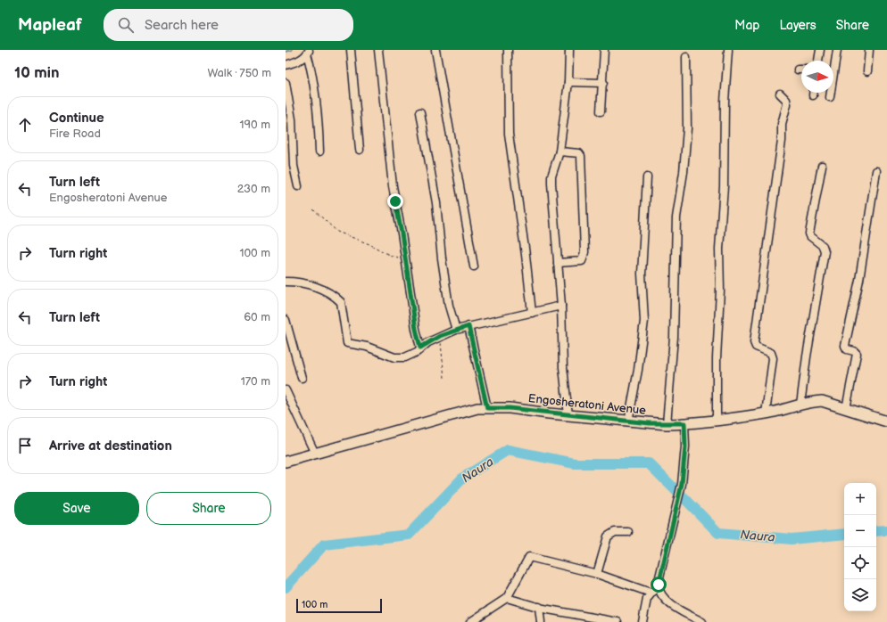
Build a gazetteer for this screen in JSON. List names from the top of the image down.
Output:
{
  "streets": {
    "street": ["Engosheratoni Avenue"]
  },
  "water": ["Naura"],
  "scale_bar": "100 m",
  "north": "right",
  "page": {
    "header": "Mapleaf",
    "search": "Search here",
    "nav": ["Map", "Layers", "Share"],
    "heading": ["10 min", "Walk · 750 m"],
    "list": [
      ["Continue", "Fire Road", "190 m"],
      ["Turn left", "Engosheratoni Avenue", "230 m"],
      ["Turn right", "100 m"],
      ["Turn left", "60 m"],
      ["Turn right", "170 m"],
      "Arrive at destination"
    ],
    "buttons": ["Save", "Share"],
    "map_buttons": ["+", "−"],
    "scale": "100 m"
  }
}
